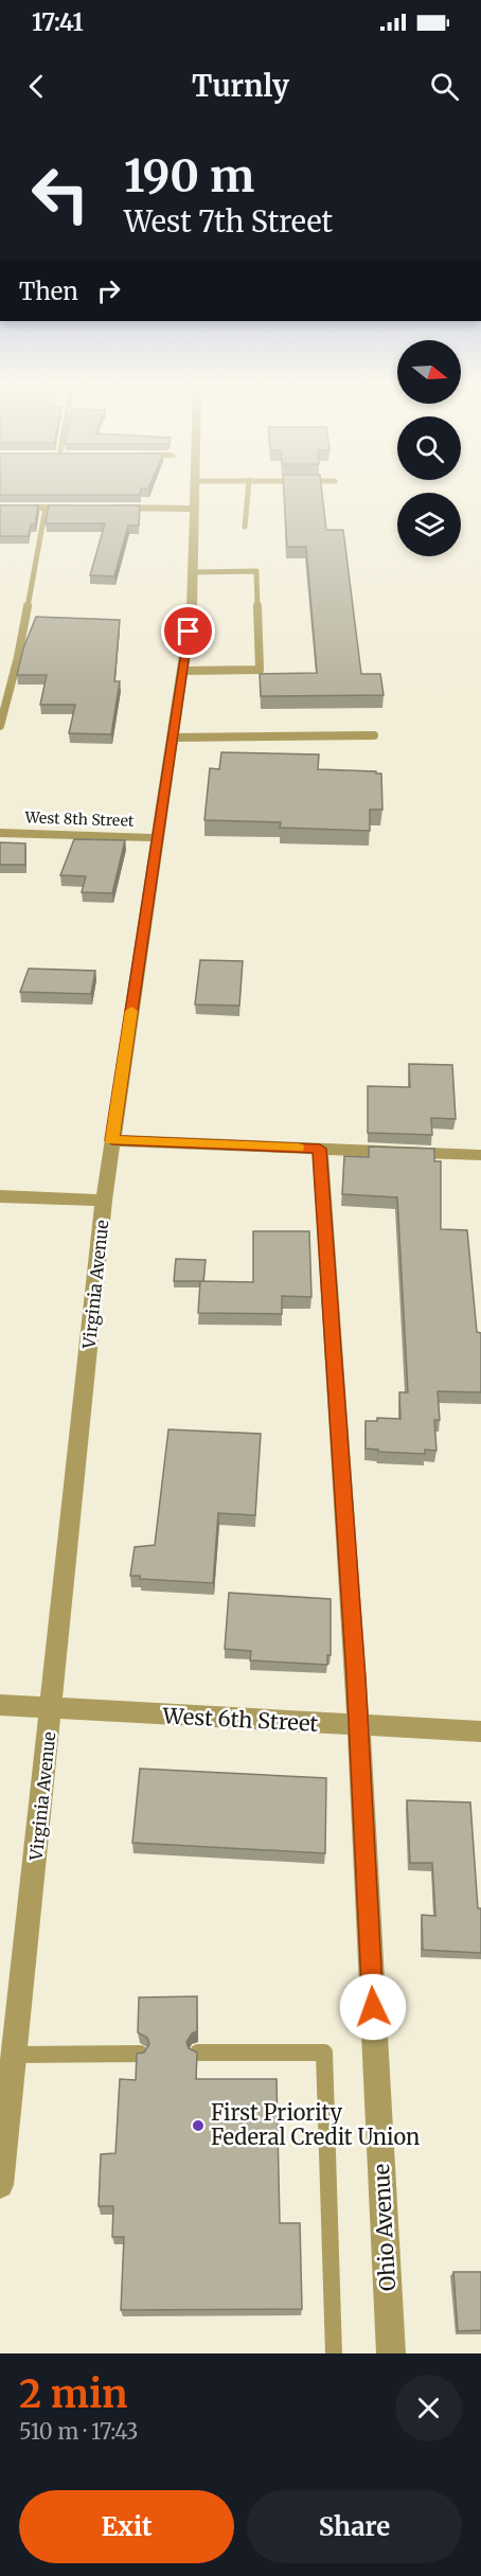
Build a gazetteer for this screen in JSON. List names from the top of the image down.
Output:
{
  "streets": {
    "street": [
      "West 8th Street",
      "Virginia Avenue",
      "West 6th Street",
      "Ohio Avenue"
    ]
  },
  "crossings": [
    ["West 8th Street", "Virginia Avenue"],
    ["Virginia Avenue", "West 6th Street"],
    ["West 6th Street", "Ohio Avenue"]
  ],
  "places": ["First Priority Federal Credit Union"],
  "north": "right",
  "page": {
    "status": "17:41",
    "header": "Turnly",
    "turn": ["190 m", "West 7th Street"],
    "then": "Then",
    "heading": ["2 min", "510 m · 17:43"],
    "buttons": ["Exit", "Share"]
  }
}
